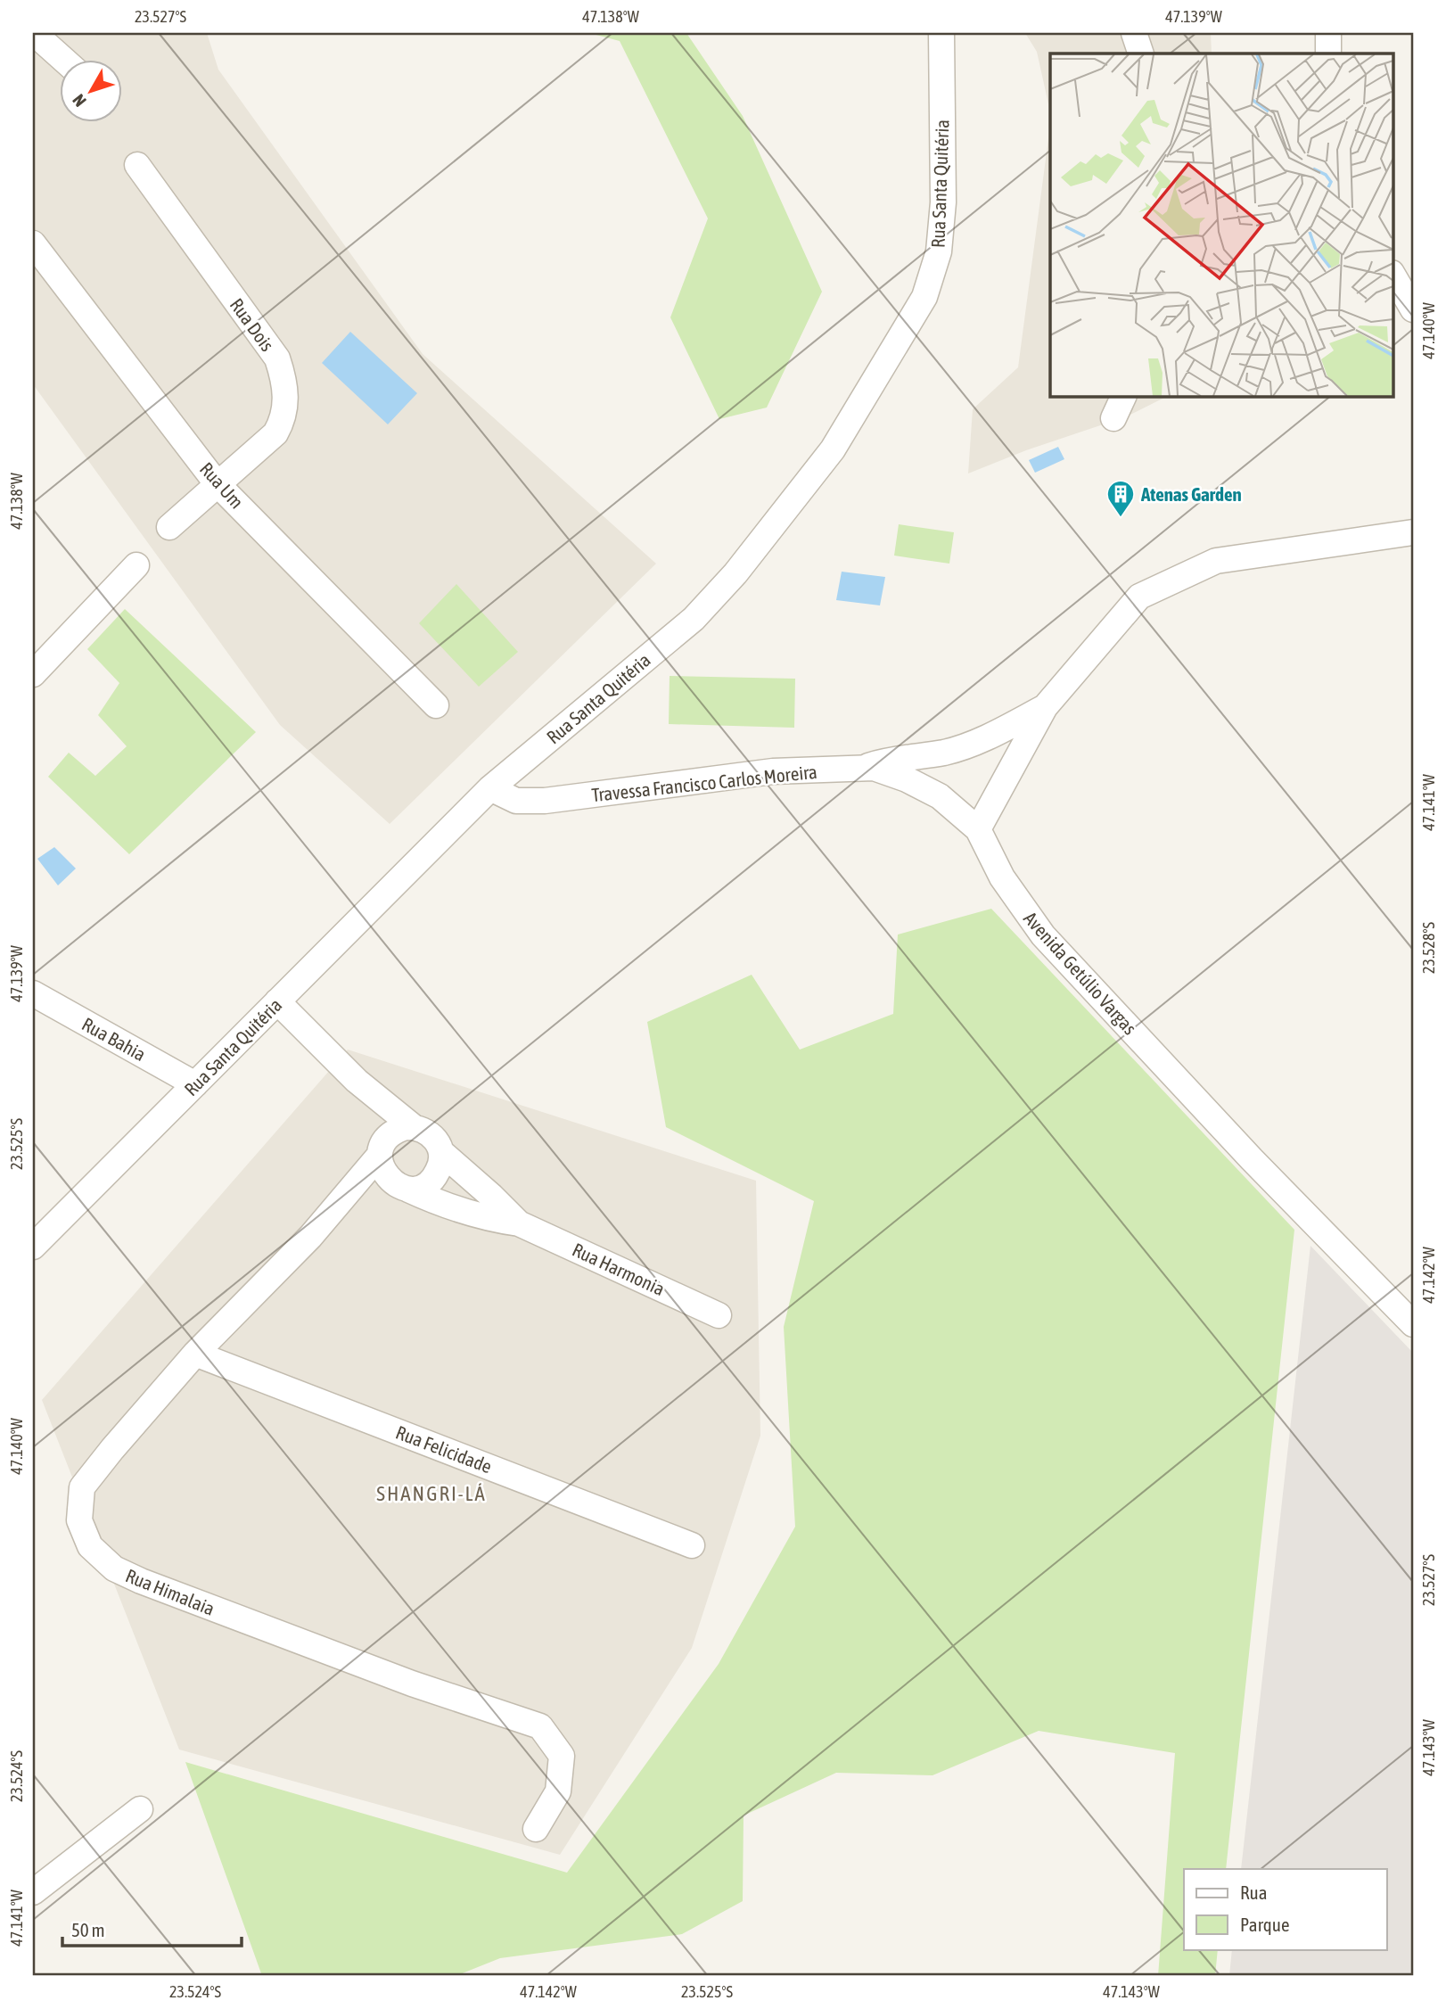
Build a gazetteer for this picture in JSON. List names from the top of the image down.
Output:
{
  "streets": {
    "street": [
      "Rua Santa Quitéria",
      "Rua Dois",
      "Rua Um",
      "Travessa Francisco Carlos Moreira",
      "Avenida Getúlio Vargas",
      "Rua Bahia",
      "Rua Harmonia",
      "Rua Felicidade",
      "Rua Himalaia"
    ]
  },
  "crossings": [
    ["Rua Santa Quitéria", "Travessa Francisco Carlos Moreira"],
    ["Rua Santa Quitéria", "Rua Bahia"],
    ["Rua Dois", "Rua Um"],
    ["Travessa Francisco Carlos Moreira", "Avenida Getúlio Vargas"],
    ["Rua Harmonia", "Rua Himalaia"],
    ["Rua Felicidade", "Rua Himalaia"]
  ],
  "districts": ["SHANGRI-LÁ"],
  "places": {
    "building": ["Atenas Garden"]
  },
  "legend": ["Rua", "Parque"],
  "scale_bar": "50 m",
  "north": "bottom left",
  "coordinates": [
    "23.527°S",
    "47.138°W",
    "47.139°W",
    "47.140°W",
    "47.141°W",
    "23.528°S",
    "23.525°S",
    "47.142°W",
    "47.143°W",
    "23.524°S"
  ]
}
